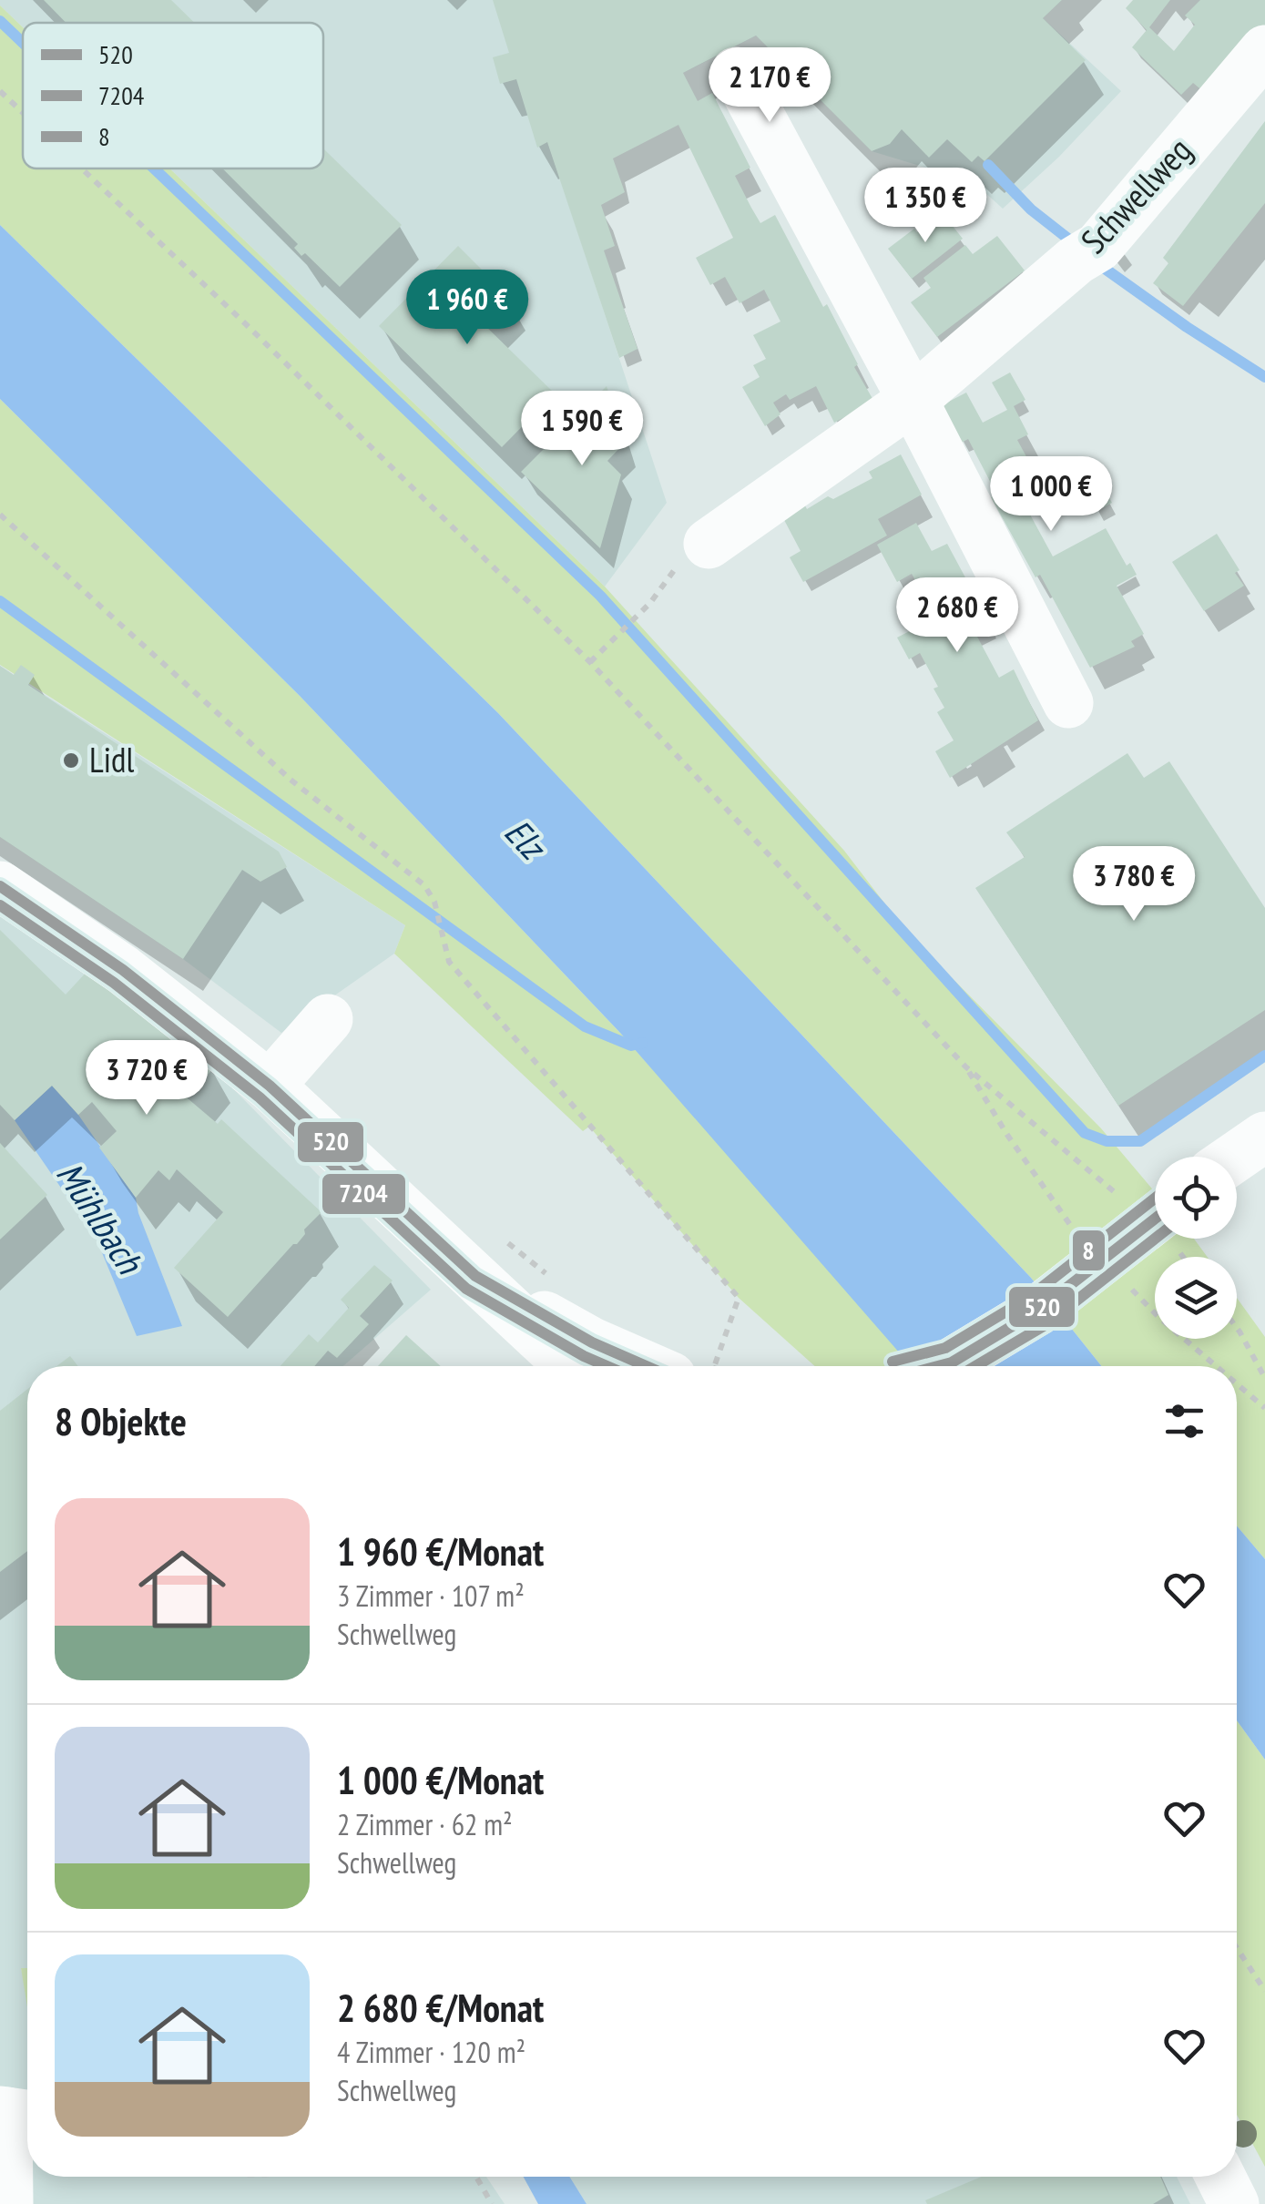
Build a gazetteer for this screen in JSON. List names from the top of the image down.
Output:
{
  "streets": {
    "street": ["Schwellweg"]
  },
  "water": ["Elz", "Mühlbach"],
  "places": ["Lidl"],
  "lines": ["transit line 520", "transit line 7204", "transit line 8"],
  "legend": ["520", "7204", "8"],
  "page": {
    "price": [
      "2 170 €",
      "1 350 €",
      "1 960 €",
      "1 590 €",
      "1 000 €",
      "2 680 €",
      "3 780 €",
      "3 720 €"
    ],
    "heading": "8 Objekte",
    "list": [
      {
        "name": "1 960 €/Monat",
        "note": "3 Zimmer · 107 m² · Schwellweg"
      },
      {
        "name": "1 000 €/Monat",
        "note": "2 Zimmer · 62 m² · Schwellweg"
      },
      {
        "name": "2 680 €/Monat",
        "note": "4 Zimmer · 120 m² · Schwellweg"
      }
    ]
  }
}
